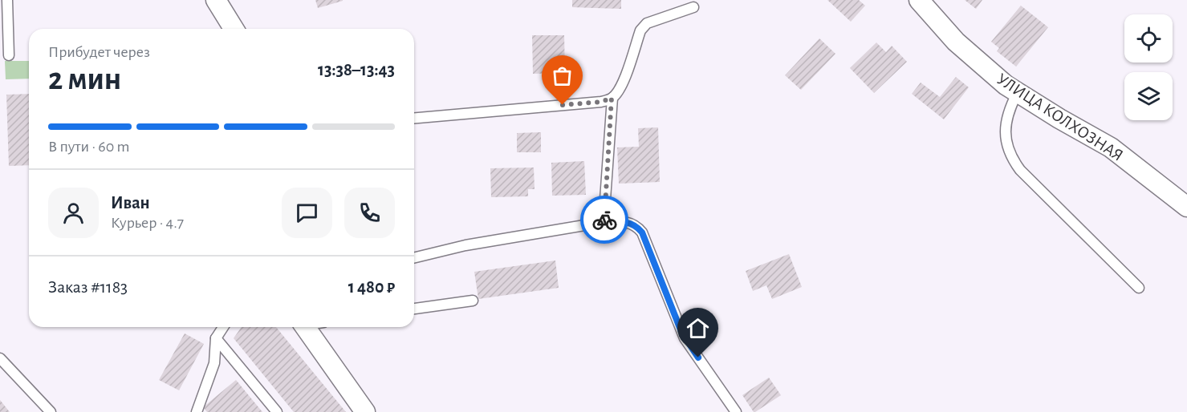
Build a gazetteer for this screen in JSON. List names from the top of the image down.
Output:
{
  "streets": {
    "street": ["УЛИЦА КОЛХОЗНАЯ"]
  },
  "page": {
    "heading": ["2 мин", "Прибудет через", "13:38–13:43"],
    "panel": [
      "Иван",
      "Курьер · 4.7",
      "Заказ #1183",
      "1 480 ₽"
    ],
    "bar": "В пути · 60 m"
  }
}
